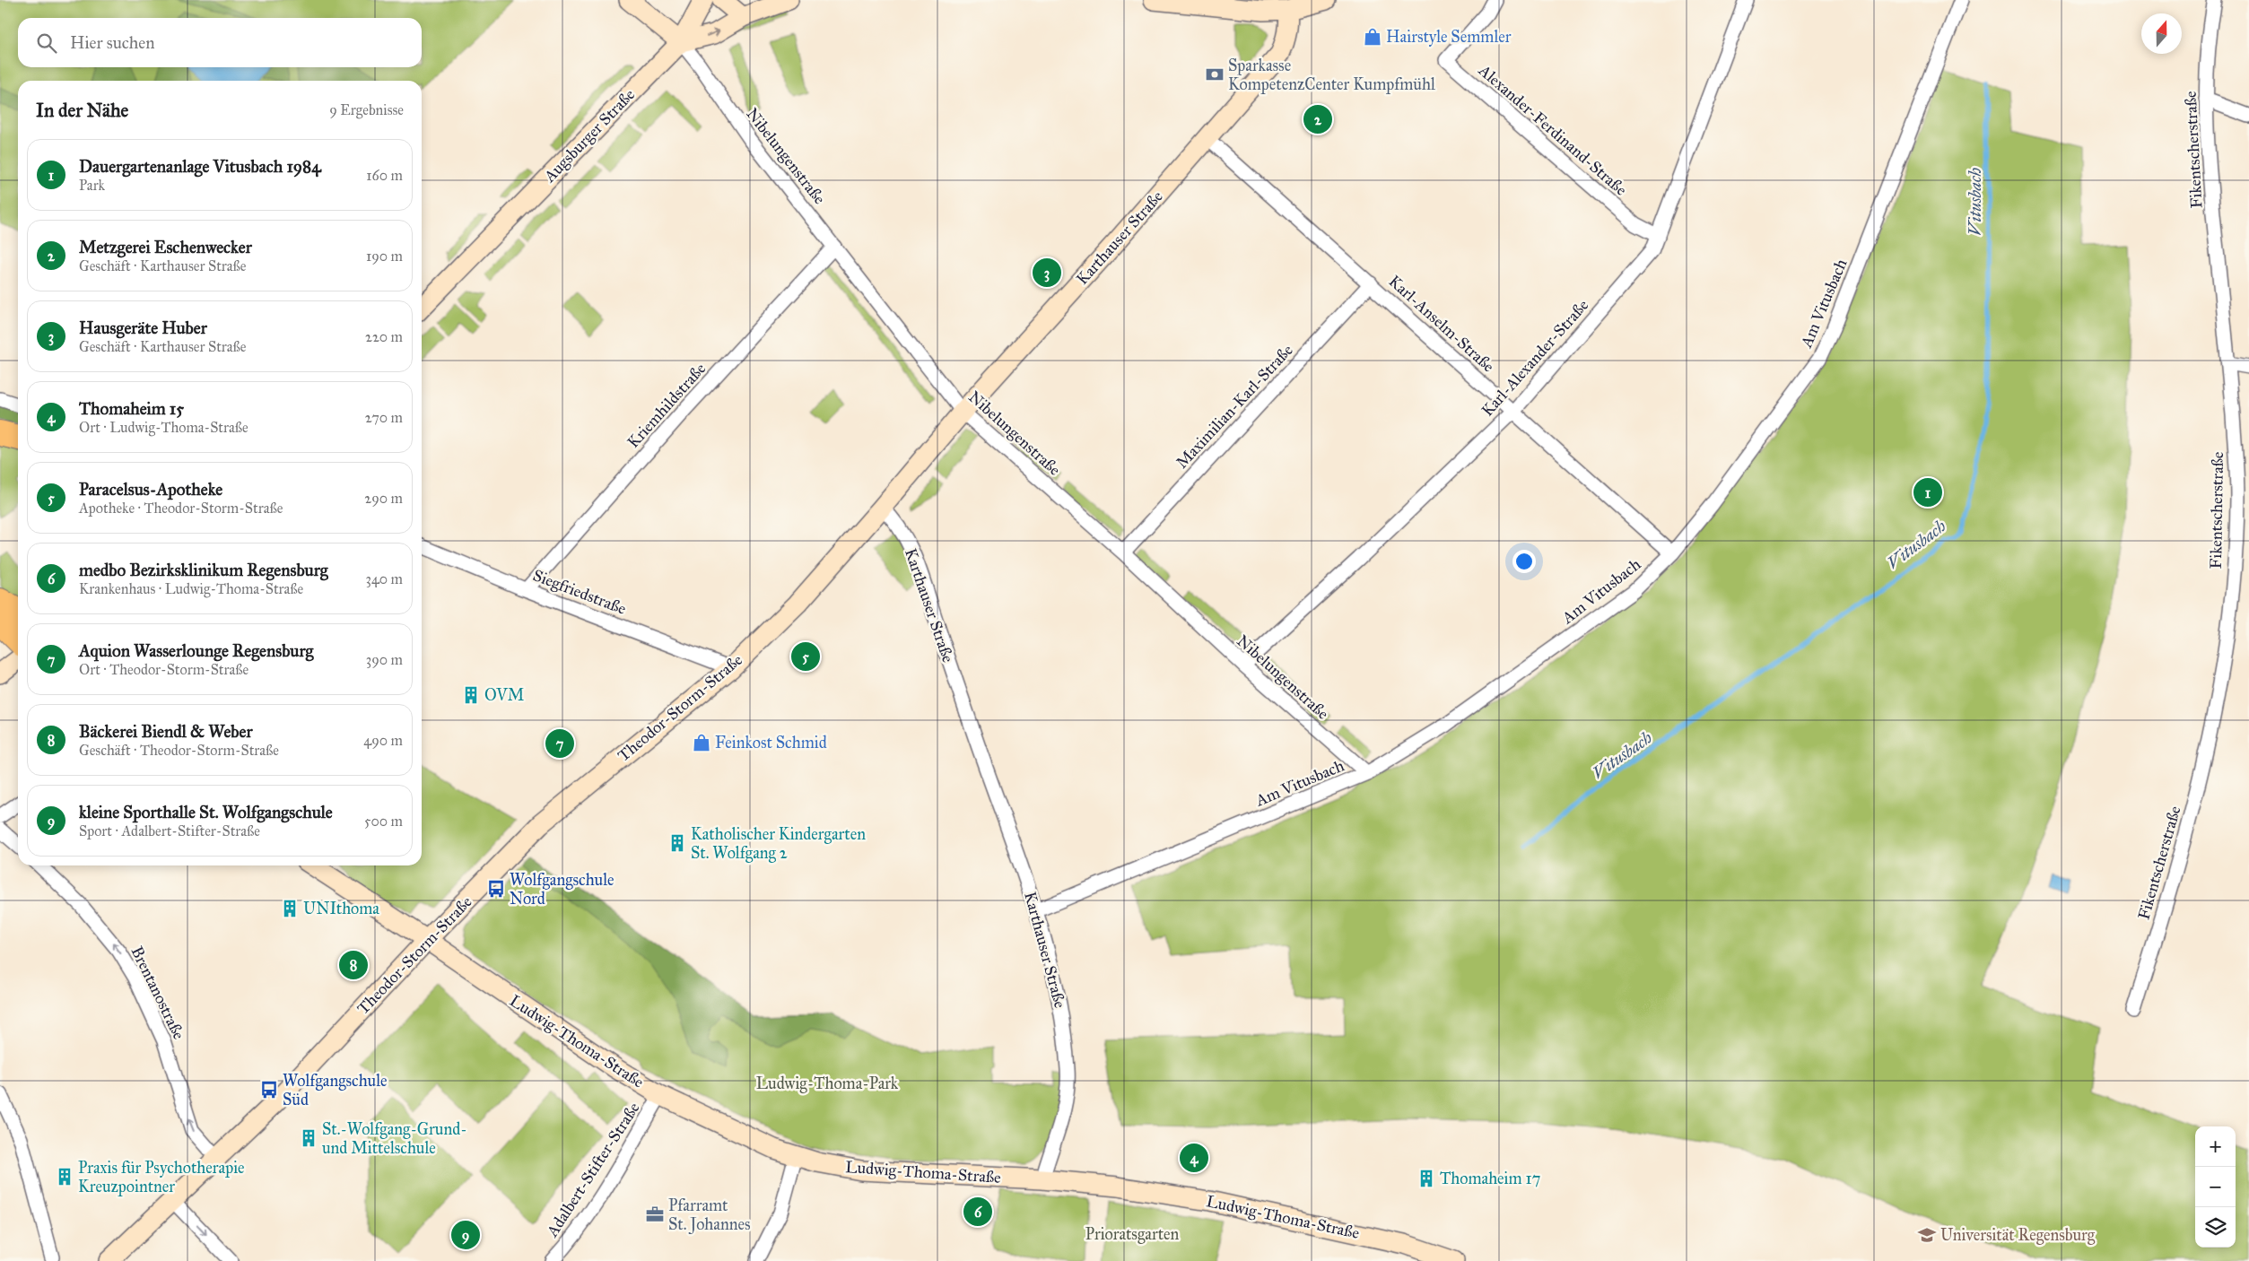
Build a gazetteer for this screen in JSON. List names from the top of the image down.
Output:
{
  "streets": {
    "street": [
      "Alexander-Ferdinand-Straße",
      "Augsburger Straße",
      "Fikentscherstraße",
      "Nibelungenstraße",
      "Karthauser Straße",
      "Am Vitusbach",
      "Karl-Anselm-Straße",
      "Karl-Alexander-Straße",
      "Kriemhildstraße",
      "Maximilian-Karl-Straße",
      "Siegfriedstraße",
      "Theodor-Storm-Straße",
      "Brentanostraße",
      "Ludwig-Thoma-Straße",
      "Adalbert-Stifter-Straße"
    ]
  },
  "crossings": [
    ["Alexander-Ferdinand-Straße", "Karl-Alexander-Straße"],
    ["Augsburger Straße", "Nibelungenstraße"],
    ["Nibelungenstraße", "Karthauser Straße"],
    ["Nibelungenstraße", "Am Vitusbach"],
    ["Nibelungenstraße", "Karl-Alexander-Straße"],
    ["Nibelungenstraße", "Kriemhildstraße"],
    ["Nibelungenstraße", "Maximilian-Karl-Straße"],
    ["Karthauser Straße", "Am Vitusbach"],
    ["Karthauser Straße", "Karl-Anselm-Straße"],
    ["Karthauser Straße", "Theodor-Storm-Straße"],
    ["Karthauser Straße", "Ludwig-Thoma-Straße"],
    ["Am Vitusbach", "Karl-Anselm-Straße"],
    ["Karl-Anselm-Straße", "Karl-Alexander-Straße"],
    ["Karl-Anselm-Straße", "Maximilian-Karl-Straße"],
    ["Kriemhildstraße", "Siegfriedstraße"],
    ["Siegfriedstraße", "Theodor-Storm-Straße"],
    ["Theodor-Storm-Straße", "Brentanostraße"],
    ["Theodor-Storm-Straße", "Ludwig-Thoma-Straße"],
    ["Ludwig-Thoma-Straße", "Adalbert-Stifter-Straße"]
  ],
  "one_way": ["Brentanostraße"],
  "water": ["Vitusbach"],
  "parks": ["Ludwig-Thoma-Park", "Prioratsgarten"],
  "places": {
    "shop": ["Hairstyle Semmler", "Feinkost Schmid"],
    "bank": ["Sparkasse KompetenzCenter Kumpfmühl"],
    "building": [
      "OVM",
      "Katholischer Kindergarten St. Wolfgang 2",
      "UNIthoma",
      "St.-Wolfgang-Grund- und Mittelschule",
      "Praxis für Psychotherapie Kreuzpointner",
      "Thomaheim 17"
    ],
    "bus stop": ["Wolfgangschule Nord", "Wolfgangschule Süd"],
    "office": ["Pfarramt St. Johannes"],
    "school or university": ["Universität Regensburg"]
  },
  "north": "top",
  "page": {
    "search": "Hier suchen",
    "heading": ["In der Nähe", "9 Ergebnisse"],
    "pins": [
      "2",
      "3",
      "1",
      "5",
      "7",
      "8",
      "4",
      "6",
      "9"
    ],
    "list": [
      {
        "mark": "1",
        "name": "Dauergartenanlage Vitusbach 1984",
        "note": "Park",
        "value": "160 m"
      },
      {
        "mark": "2",
        "name": "Metzgerei Eschenwecker",
        "note": "Geschäft · Karthauser Straße",
        "value": "190 m"
      },
      {
        "mark": "3",
        "name": "Hausgeräte Huber",
        "note": "Geschäft · Karthauser Straße",
        "value": "220 m"
      },
      {
        "mark": "4",
        "name": "Thomaheim 15",
        "note": "Ort · Ludwig-Thoma-Straße",
        "value": "270 m"
      },
      {
        "mark": "5",
        "name": "Paracelsus-Apotheke",
        "note": "Apotheke · Theodor-Storm-Straße",
        "value": "290 m"
      },
      {
        "mark": "6",
        "name": "medbo Bezirksklinikum Regensburg",
        "note": "Krankenhaus · Ludwig-Thoma-Straße",
        "value": "340 m"
      },
      {
        "mark": "7",
        "name": "Aquion Wasserlounge Regensburg",
        "note": "Ort · Theodor-Storm-Straße",
        "value": "390 m"
      },
      {
        "mark": "8",
        "name": "Bäckerei Biendl & Weber",
        "note": "Geschäft · Theodor-Storm-Straße",
        "value": "490 m"
      },
      {
        "mark": "9",
        "name": "kleine Sporthalle St. Wolfgangschule",
        "note": "Sport · Adalbert-Stifter-Straße",
        "value": "500 m"
      }
    ],
    "map_buttons": ["+", "−"]
  }
}
